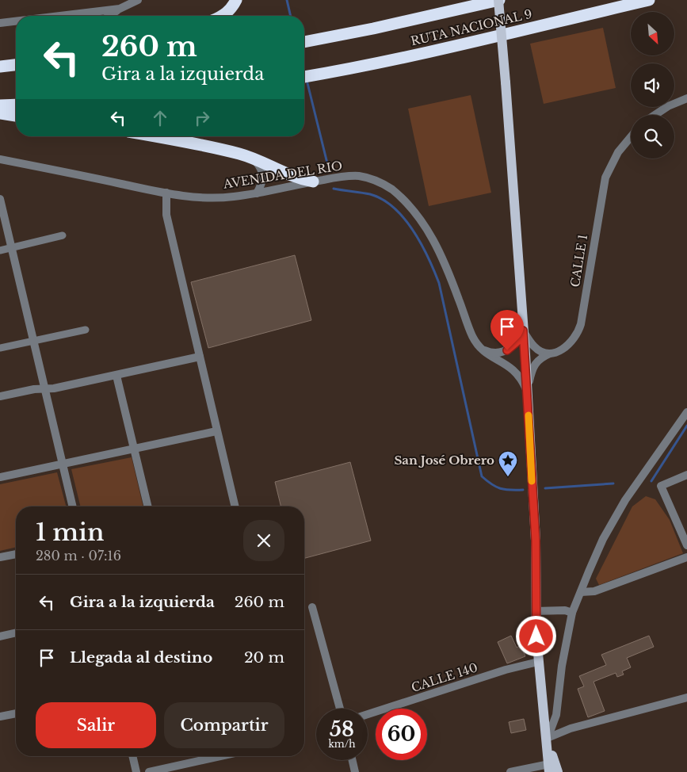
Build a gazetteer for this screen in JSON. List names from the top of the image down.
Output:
{
  "streets": {
    "highway": ["RUTA NACIONAL 9"],
    "street": ["AVENIDA DEL RIO", "CALLE 1", "CALLE 140"]
  },
  "crossings": [
    ["AVENIDA DEL RIO", "CALLE 1"]
  ],
  "places": {
    "place": ["San José Obrero"]
  },
  "north": "bottom right",
  "page": {
    "turn": ["260 m", "Gira a la izquierda"],
    "heading": ["1 min", "280 m · 07:16"],
    "list": [
      {
        "name": "Gira a la izquierda",
        "value": "260 m"
      },
      {
        "name": "Llegada al destino",
        "value": "20 m"
      }
    ],
    "buttons": ["Salir", "Compartir"],
    "speed": "58 km/h",
    "limit": "60"
  }
}
